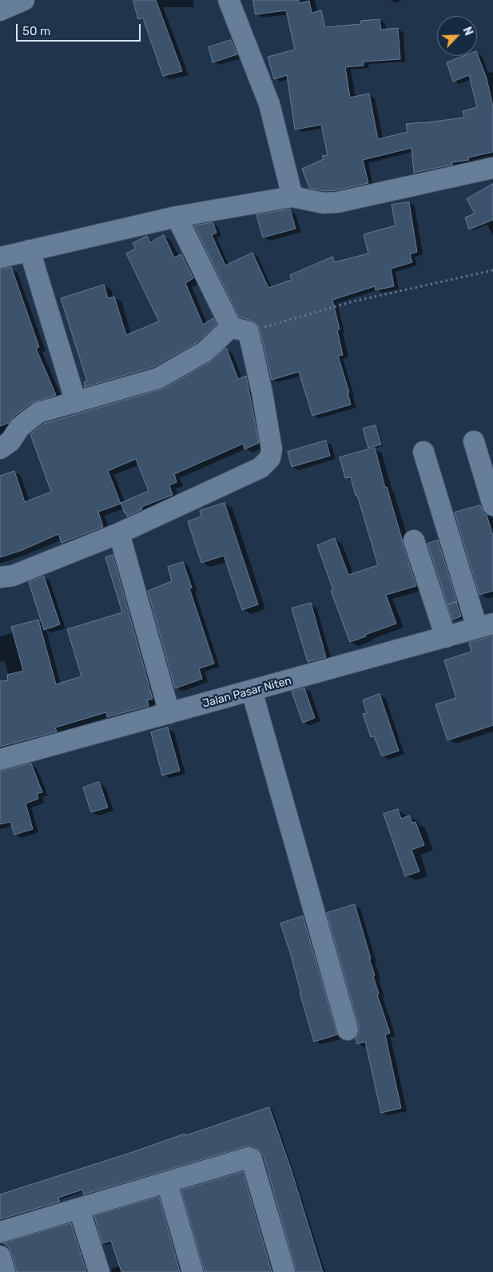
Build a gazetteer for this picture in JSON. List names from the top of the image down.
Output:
{
  "streets": {
    "street": ["Jalan Pasar Niten"]
  },
  "scale_bar": "50 m",
  "north": "top right"
}
